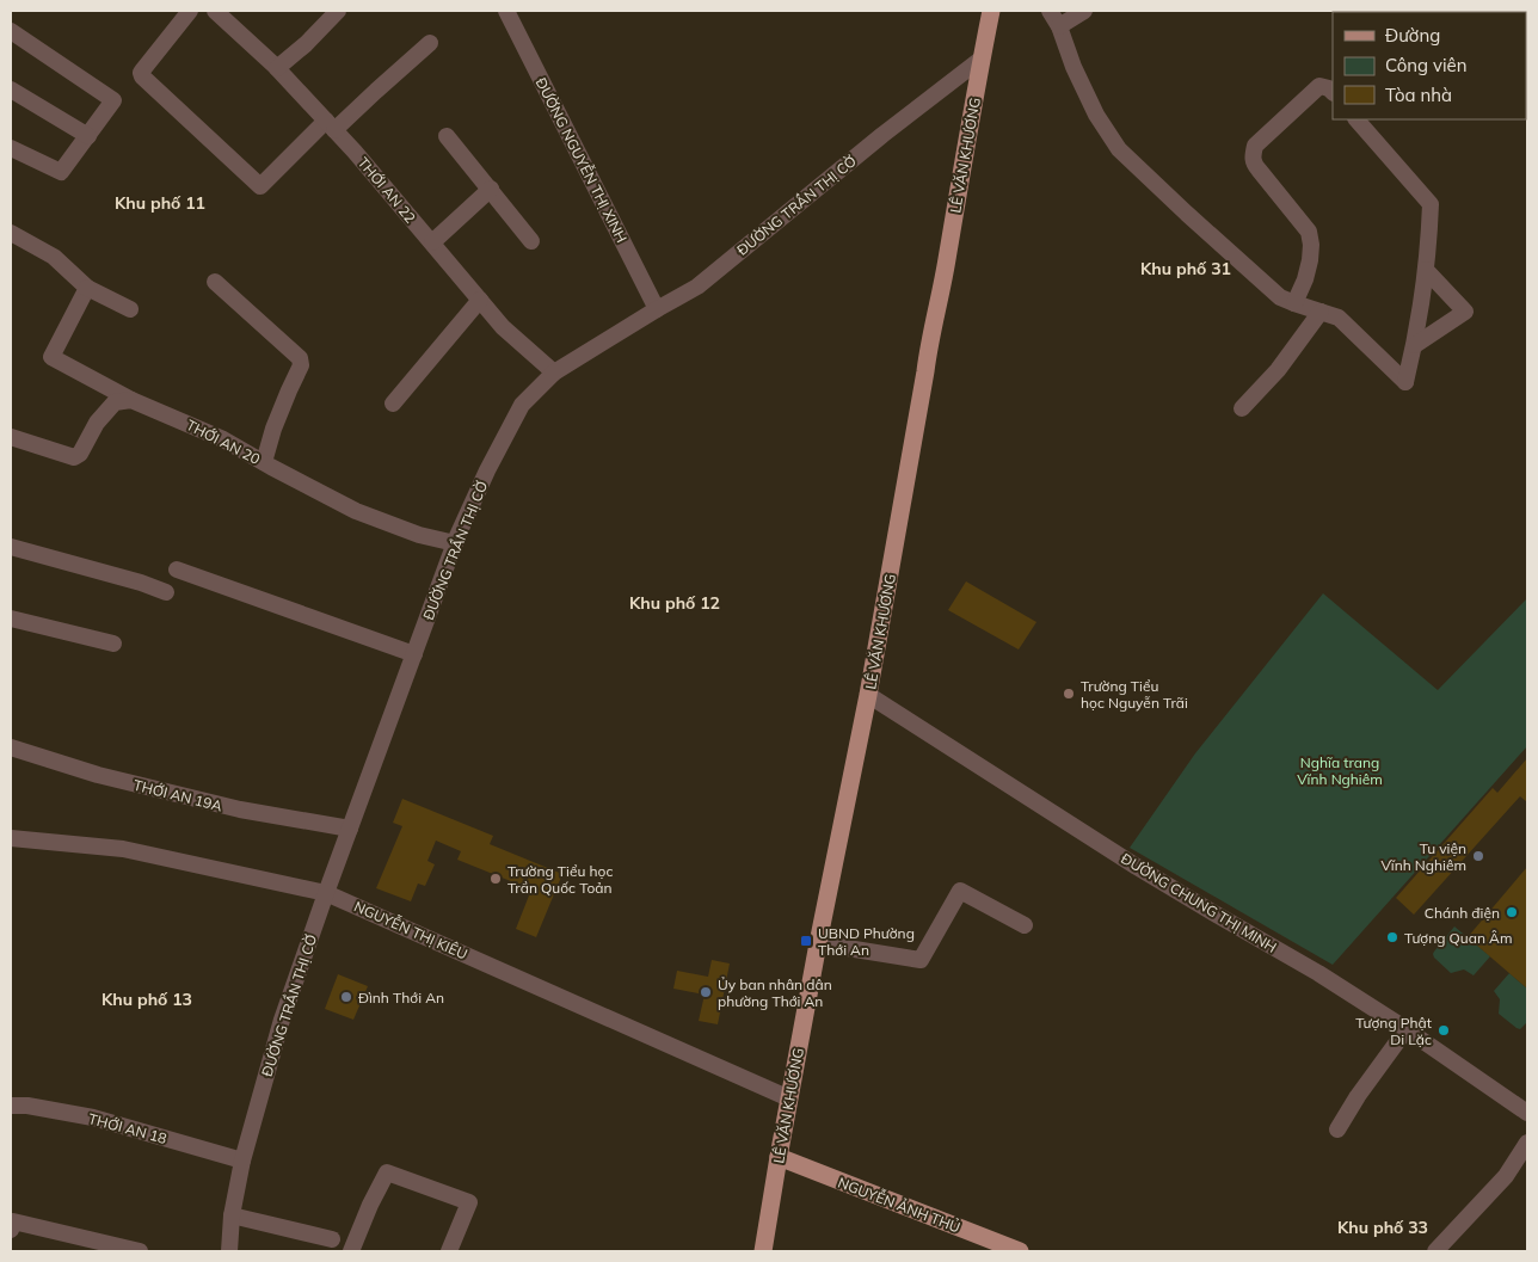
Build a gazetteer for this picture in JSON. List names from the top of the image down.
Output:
{
  "streets": {
    "main road": ["LÊ VĂN KHƯƠNG", "NGUYỄN ẢNH THỦ"],
    "street": [
      "ĐƯỜNG NGUYỄN THỊ XINH",
      "THỚI AN 22",
      "ĐƯỜNG TRẦN THỊ CỜ",
      "THỚI AN 20",
      "THỚI AN 19A",
      "ĐƯỜNG CHUNG THỊ MINH",
      "NGUYỄN THỊ KIÊU",
      "THỚI AN 18"
    ]
  },
  "crossings": [
    ["LÊ VĂN KHƯƠNG", "ĐƯỜNG TRẦN THỊ CỜ"],
    ["LÊ VĂN KHƯƠNG", "ĐƯỜNG CHUNG THỊ MINH"],
    ["LÊ VĂN KHƯƠNG", "NGUYỄN THỊ KIÊU"],
    ["LÊ VĂN KHƯƠNG", "NGUYỄN ẢNH THỦ"],
    ["ĐƯỜNG NGUYỄN THỊ XINH", "ĐƯỜNG TRẦN THỊ CỜ"],
    ["THỚI AN 22", "ĐƯỜNG TRẦN THỊ CỜ"],
    ["ĐƯỜNG TRẦN THỊ CỜ", "THỚI AN 20"],
    ["ĐƯỜNG TRẦN THỊ CỜ", "THỚI AN 19A"],
    ["ĐƯỜNG TRẦN THỊ CỜ", "NGUYỄN THỊ KIÊU"],
    ["ĐƯỜNG TRẦN THỊ CỜ", "THỚI AN 18"]
  ],
  "districts": [
    "Khu phố 11",
    "Khu phố 31",
    "Khu phố 12",
    "Khu phố 13",
    "Khu phố 33"
  ],
  "parks": ["Nghĩa trang Vĩnh Nghiêm"],
  "places": {
    "other": [
      "Trường Tiểu học Nguyễn Trãi",
      "Tu viện Vĩnh Nghiêm",
      "Trường Tiểu học Trần Quốc Toản",
      "Chánh điện",
      "Tượng Quan Âm",
      "Ủy ban nhân dân phường Thới An",
      "Đình Thới An",
      "Tượng Phật Di Lặc"
    ],
    "transit": ["UBND Phường Thới An"]
  },
  "legend": ["Đường", "Công viên", "Tòa nhà"]
}
